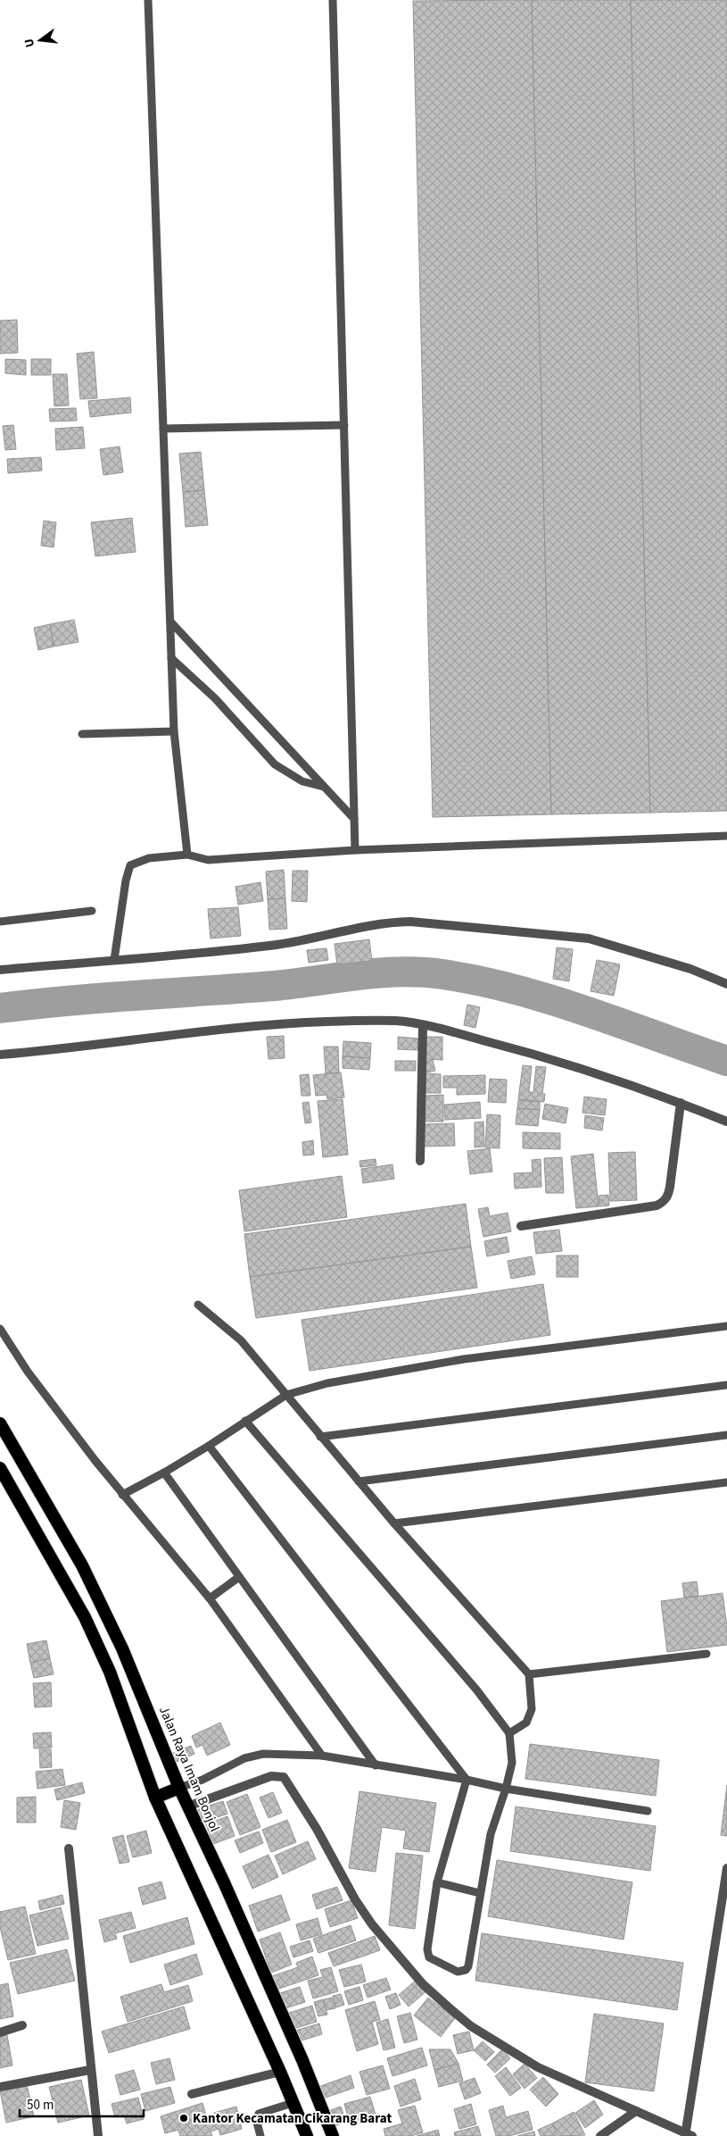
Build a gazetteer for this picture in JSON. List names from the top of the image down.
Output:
{
  "streets": {
    "highway": ["Jalan Raya Imam Bonjol"]
  },
  "places": ["Kantor Kecamatan Cikarang Barat"],
  "scale_bar": "50 m",
  "north": "left"
}
